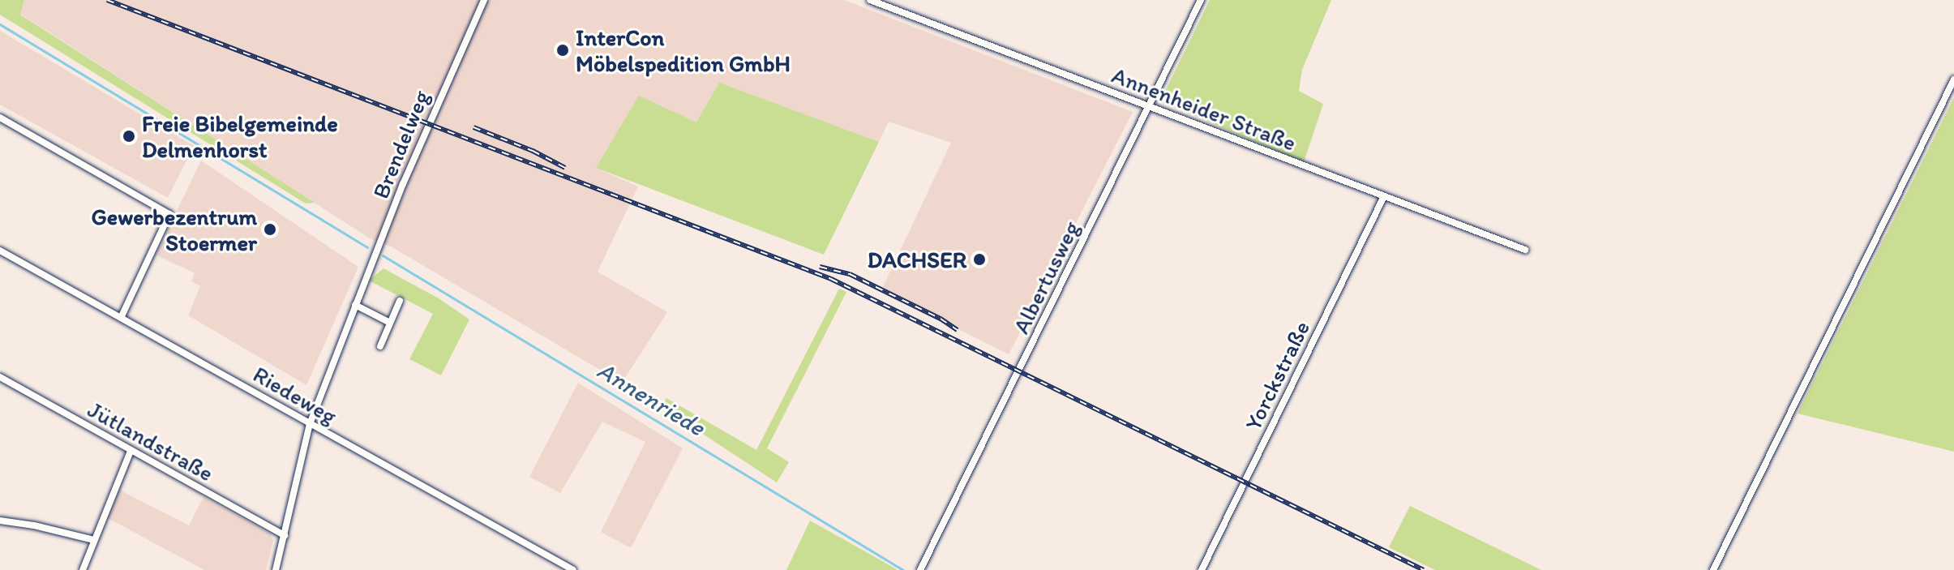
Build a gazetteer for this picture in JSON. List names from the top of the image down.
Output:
{
  "streets": {
    "street": [
      "Annenheider Straße",
      "Brendelweg",
      "Albertusweg",
      "Yorckstraße",
      "Riedeweg",
      "Jütlandstraße"
    ]
  },
  "crossings": [
    ["Annenheider Straße", "Albertusweg"],
    ["Annenheider Straße", "Yorckstraße"],
    ["Brendelweg", "Riedeweg"],
    ["Brendelweg", "Jütlandstraße"]
  ],
  "water": ["Annenriede"],
  "places": [
    "InterCon Möbelspedition GmbH",
    "Freie Bibelgemeinde Delmenhorst",
    "Gewerbezentrum Stoermer",
    "DACHSER"
  ]
}
